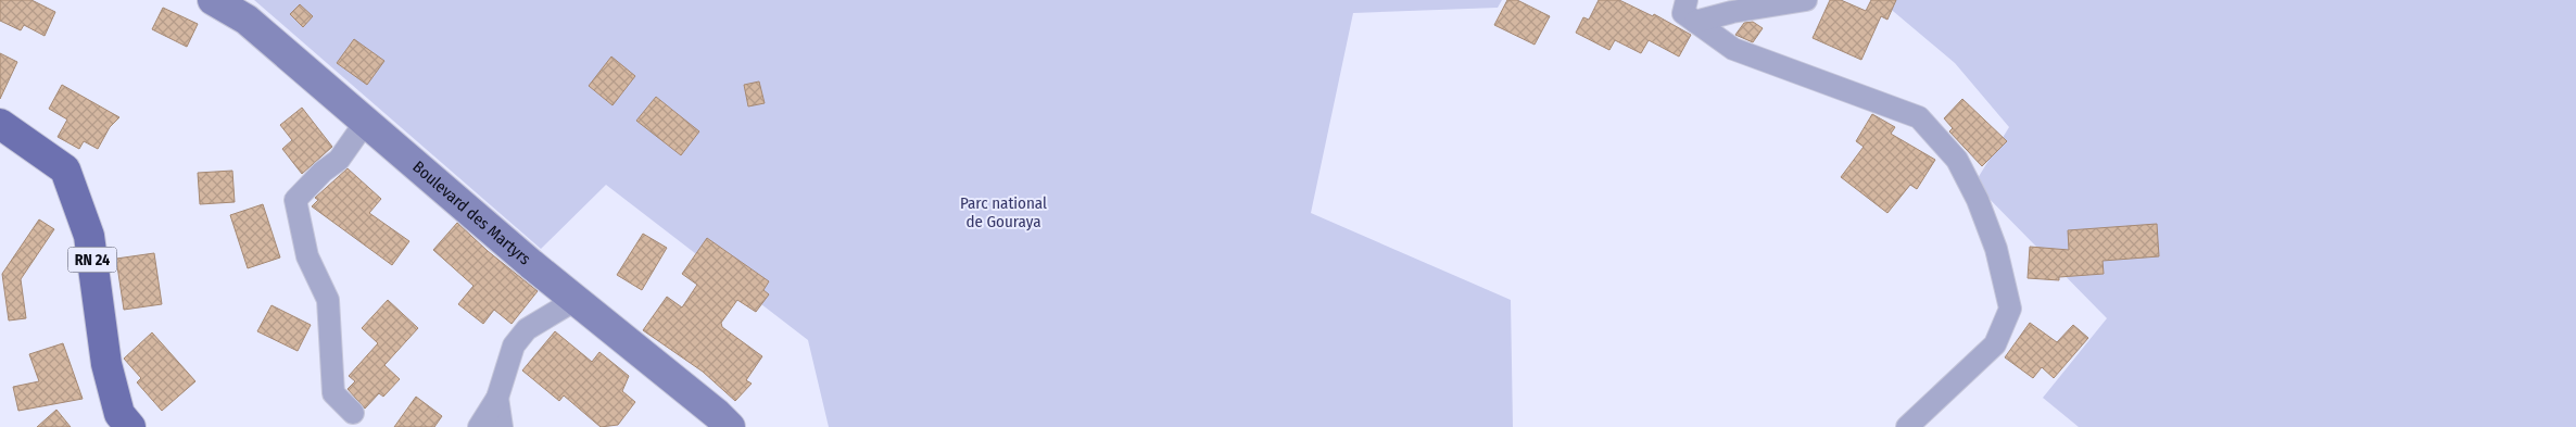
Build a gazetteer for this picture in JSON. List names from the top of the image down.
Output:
{
  "streets": {
    "main road": ["Boulevard des Martyrs", "RN 24"]
  },
  "parks": ["Parc national de Gouraya"]
}
